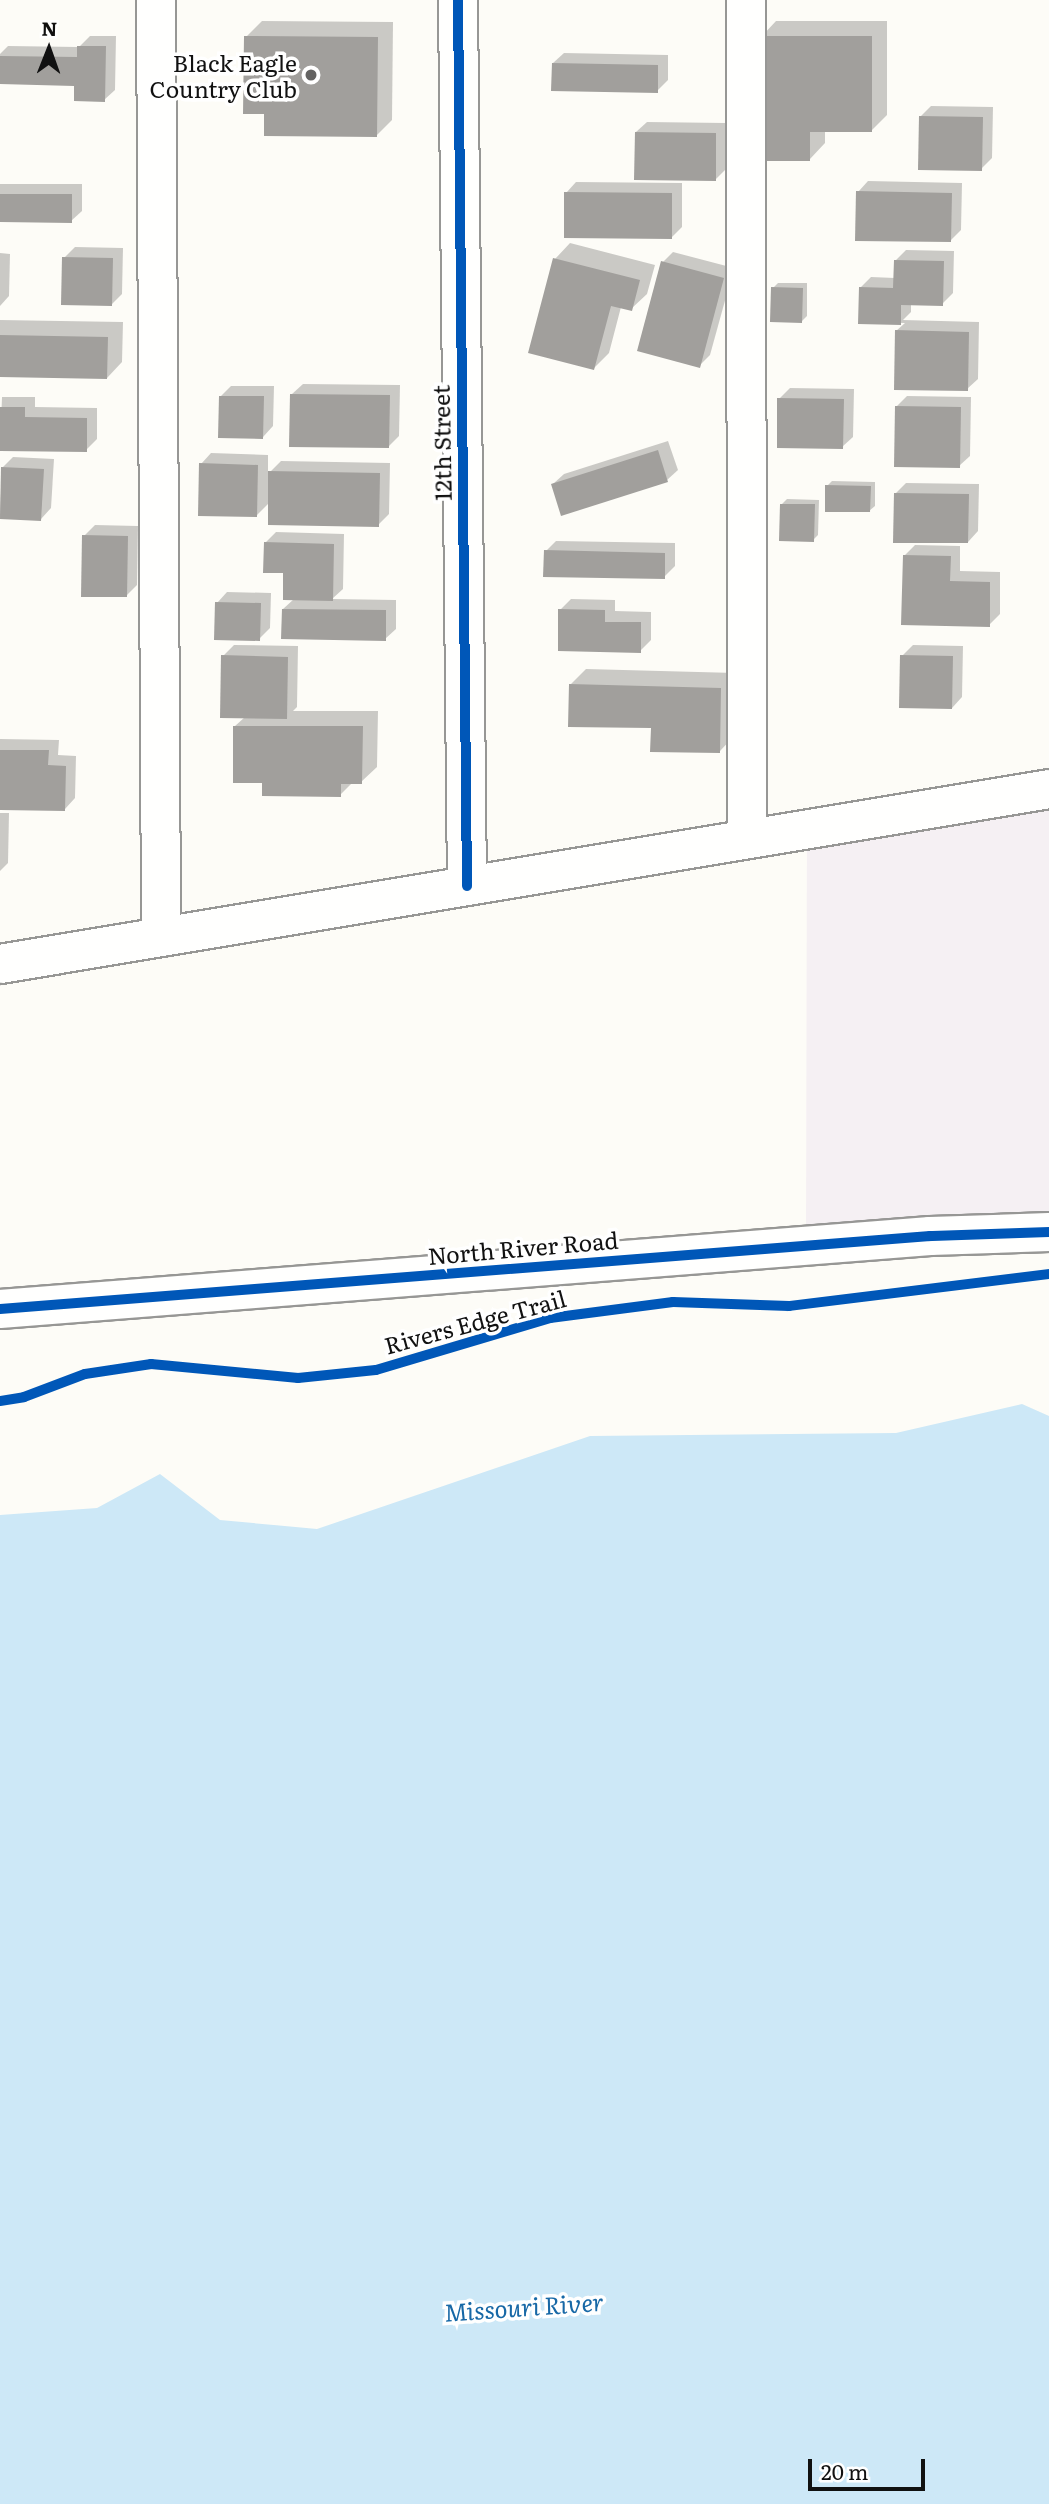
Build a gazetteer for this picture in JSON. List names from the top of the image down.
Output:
{
  "streets": {
    "street": ["12th Street", "North River Road"],
    "cycle path": ["Rivers Edge Trail"]
  },
  "water": ["Missouri River"],
  "places": ["Black Eagle Country Club"],
  "scale_bar": "20 m",
  "north": "top"
}
